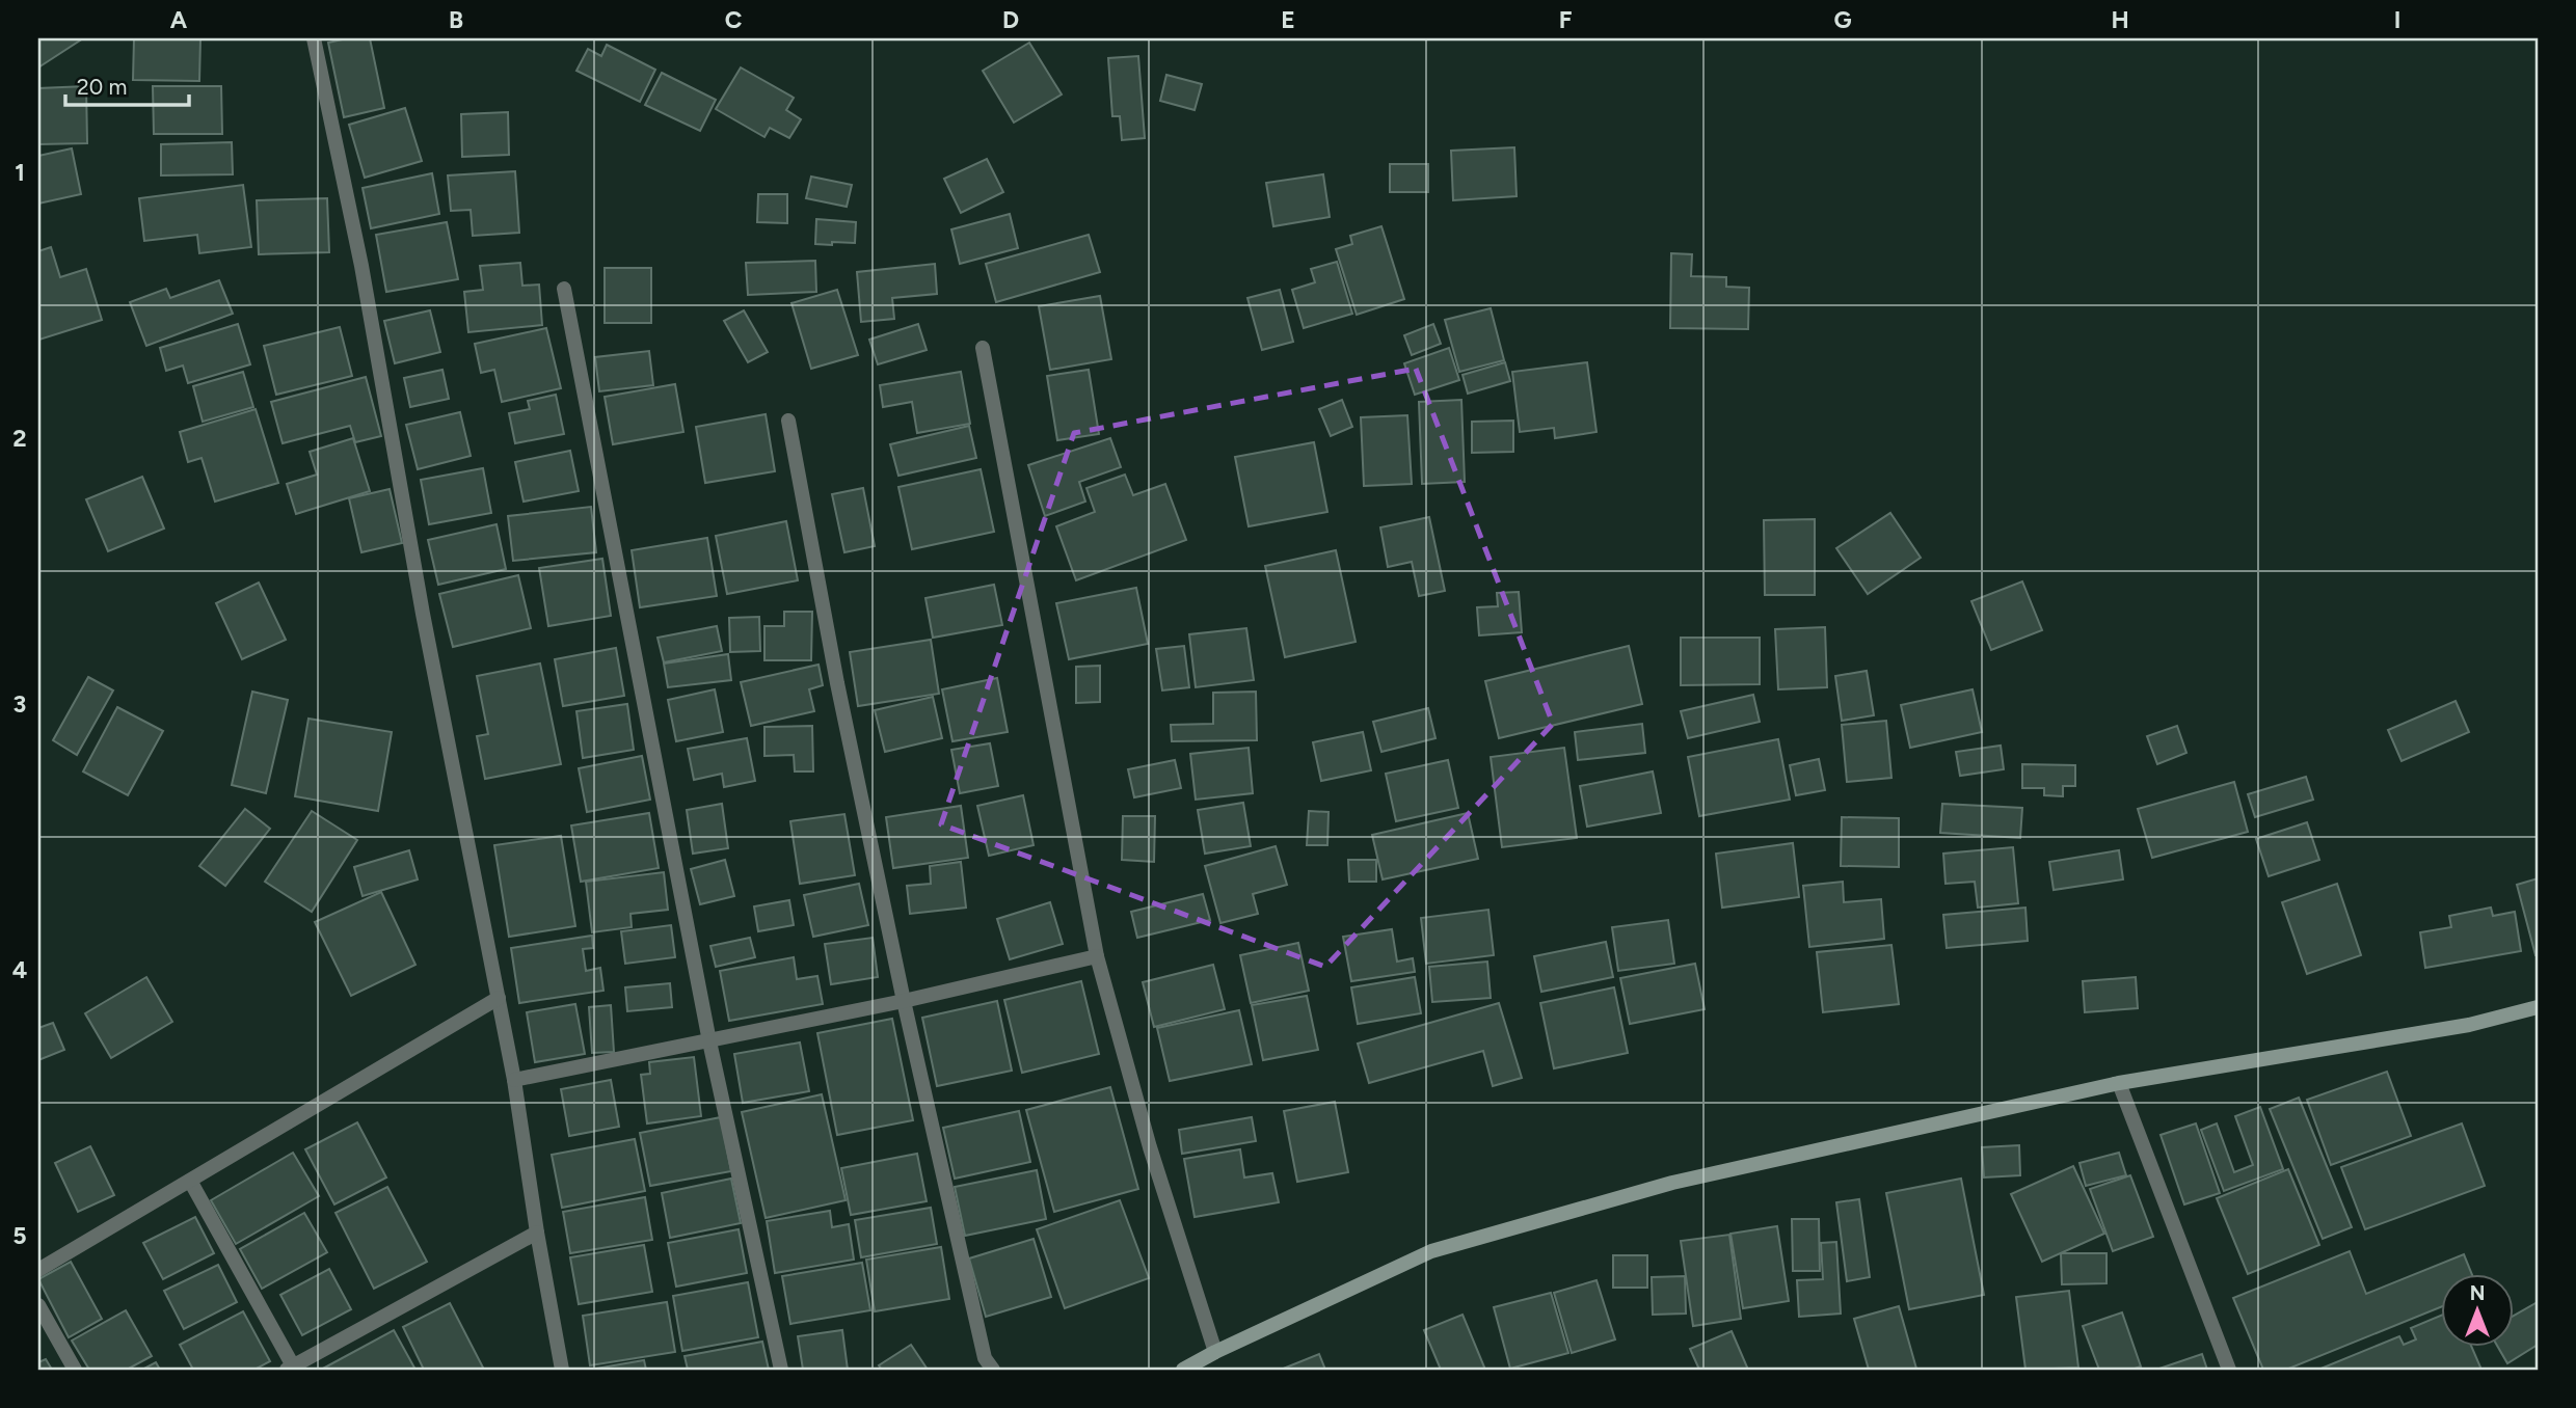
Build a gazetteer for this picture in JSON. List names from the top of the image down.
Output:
{
  "scale_bar": "20 m",
  "north": "top",
  "grid": {
    "columns": [
      "A",
      "B",
      "C",
      "D",
      "E",
      "F",
      "G",
      "H",
      "I"
    ],
    "rows": [
      "1",
      "2",
      "3",
      "4",
      "5"
    ]
  }
}
